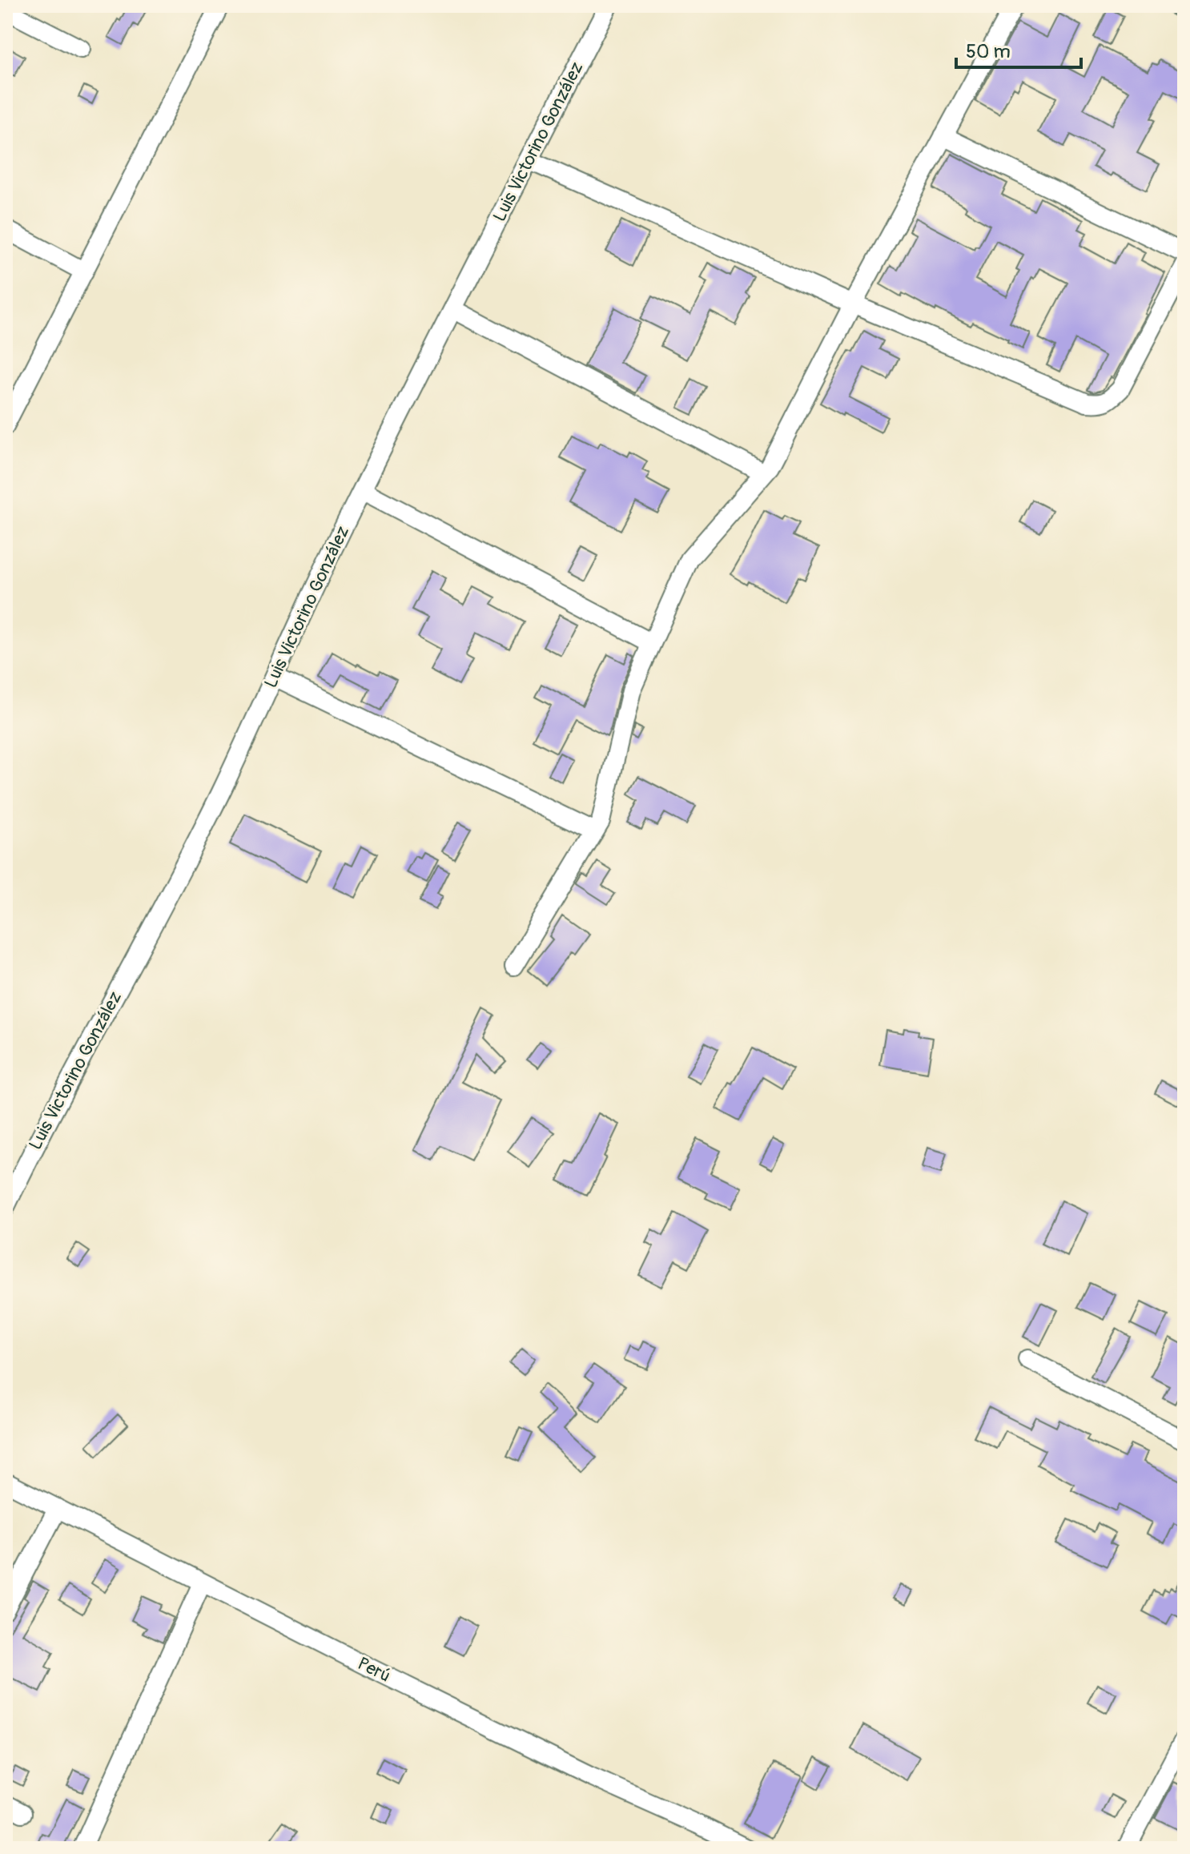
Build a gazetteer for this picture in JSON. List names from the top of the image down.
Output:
{
  "streets": {
    "street": ["Luis Victorino González", "Perú"]
  },
  "scale_bar": "50 m"
}
